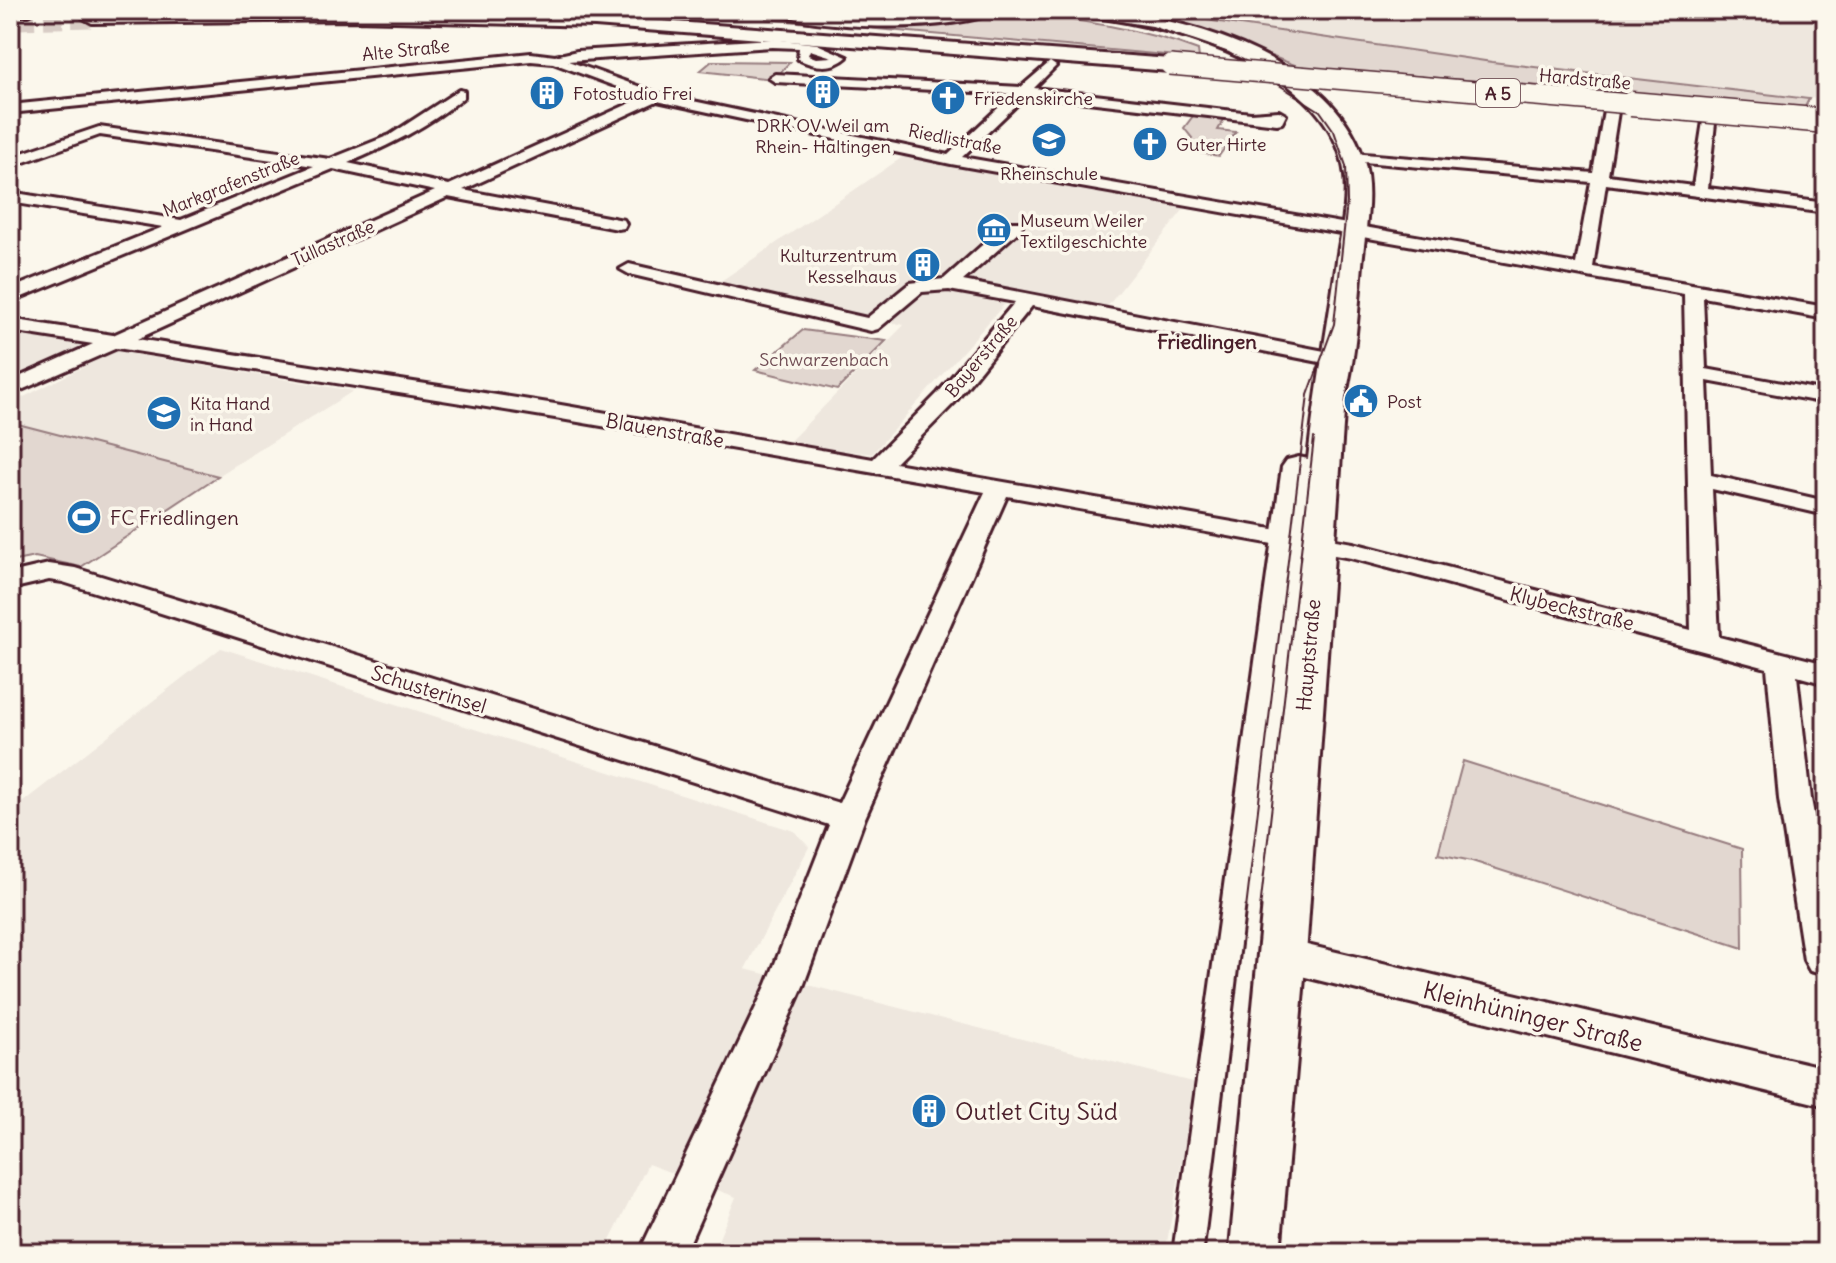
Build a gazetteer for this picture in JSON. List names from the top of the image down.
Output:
{
  "streets": {
    "highway": ["A 5"],
    "main road": ["Hauptstraße"],
    "street": [
      "Alte Straße",
      "Hardstraße",
      "Riedlistraße",
      "Markgrafenstraße",
      "Tullastraße",
      "Bayerstraße",
      "Blauenstraße",
      "Klybeckstraße",
      "Schusterinsel",
      "Kleinhüninger Straße"
    ]
  },
  "crossings": [
    ["Alte Straße", "Riedlistraße"],
    ["Hardstraße", "A 5"],
    ["Hardstraße", "Hauptstraße"],
    ["Riedlistraße", "Tullastraße"],
    ["Riedlistraße", "Hauptstraße"],
    ["Tullastraße", "Blauenstraße"],
    ["Bayerstraße", "Blauenstraße"],
    ["Bayerstraße", "Hauptstraße"],
    ["Blauenstraße", "Klybeckstraße"],
    ["Blauenstraße", "Hauptstraße"],
    ["Klybeckstraße", "Hauptstraße"],
    ["Hauptstraße", "Kleinhüninger Straße"]
  ],
  "districts": ["Friedlingen"],
  "parks": ["Schwarzenbach"],
  "places": {
    "building": [
      "DRK OV Weil am Rhein- Haltingen",
      "Fotostudio Frei",
      "Kulturzentrum Kesselhaus",
      "Outlet City Süd"
    ],
    "church": ["Friedenskirche", "Guter Hirte"],
    "school or university": ["Rheinschule", "Kita Hand in Hand"],
    "museum": ["Museum Weiler Textilgeschichte"],
    "public building": ["Post"],
    "sports": ["FC Friedlingen"]
  }
}
